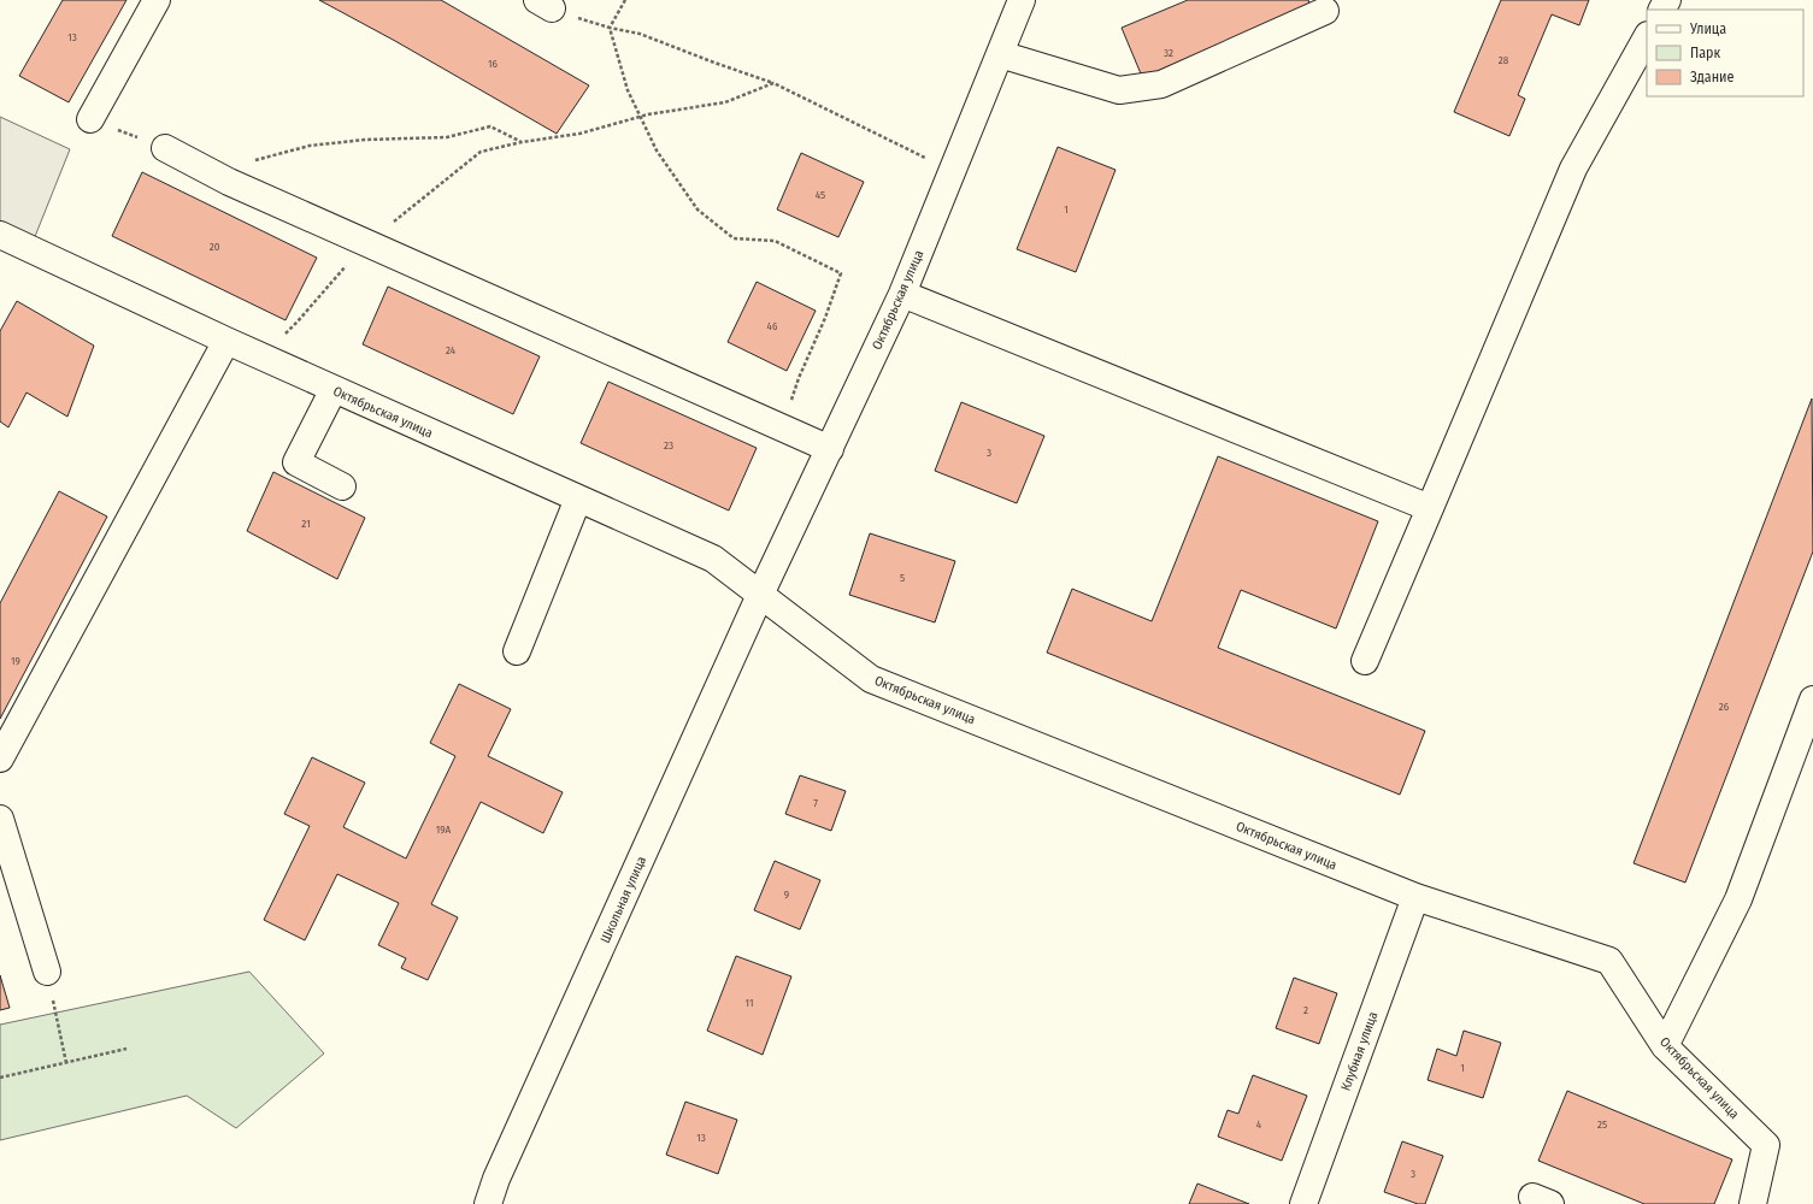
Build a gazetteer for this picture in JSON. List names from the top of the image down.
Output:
{
  "streets": {
    "street": ["Октябрьская улица", "Школьная улица", "Клубная улица"]
  },
  "crossings": [
    ["Октябрьская улица", "Школьная улица"],
    ["Октябрьская улица", "Клубная улица"]
  ],
  "house_numbers": [
    "13",
    "32",
    "28",
    "16",
    "45",
    "1",
    "20",
    "46",
    "24",
    "23",
    "3",
    "21",
    "5",
    "19",
    "26",
    "7",
    "19А",
    "9",
    "11",
    "2",
    "1",
    "4",
    "25",
    "13",
    "3"
  ],
  "legend": ["Улица", "Парк", "Здание"]
}
